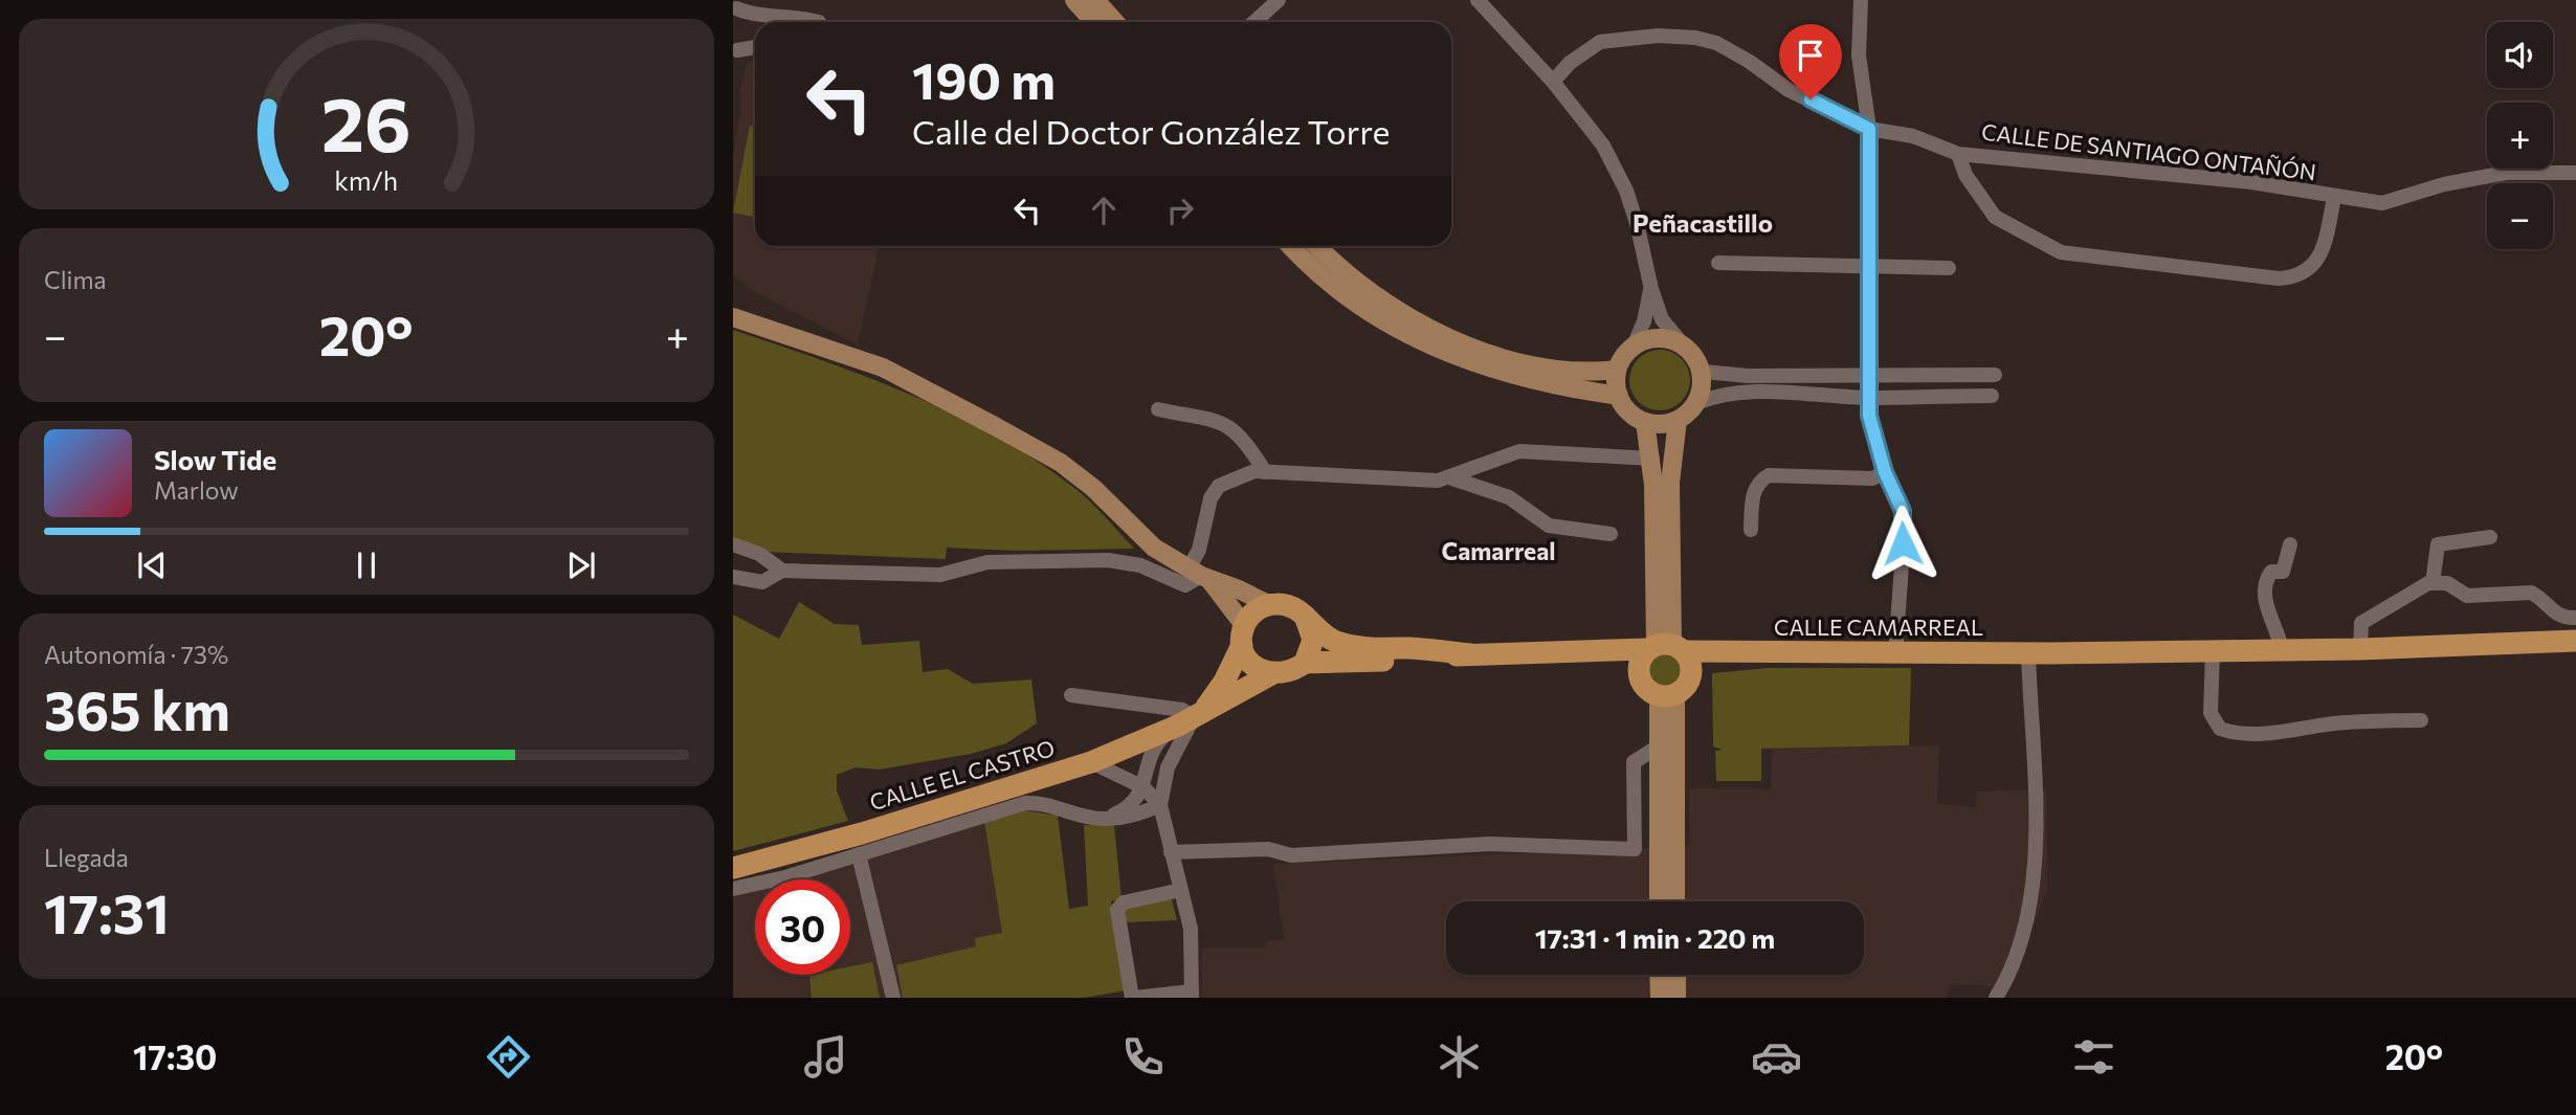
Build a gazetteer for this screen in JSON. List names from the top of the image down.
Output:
{
  "streets": {
    "highway": ["CALLE CAMARREAL", "CALLE EL CASTRO"],
    "street": ["CALLE DE SANTIAGO ONTAÑÓN"]
  },
  "districts": ["Peñacastillo", "Camarreal"],
  "page": {
    "map_buttons": ["+", "−"],
    "turn": ["190 m", "Calle del Doctor González Torre"],
    "tile": [
      "Clima",
      ["Autonomía · 73%", "365 km"],
      ["Llegada", "17:31"]
    ],
    "heat": ["−", "20°", "+"],
    "song": ["Slow Tide", "Marlow"],
    "limit": "30",
    "trip": "17:31 · 1 min · 220 m",
    "tabs": ["17:30", "20°"],
    "gauge": ["26", "km/h"]
  }
}
